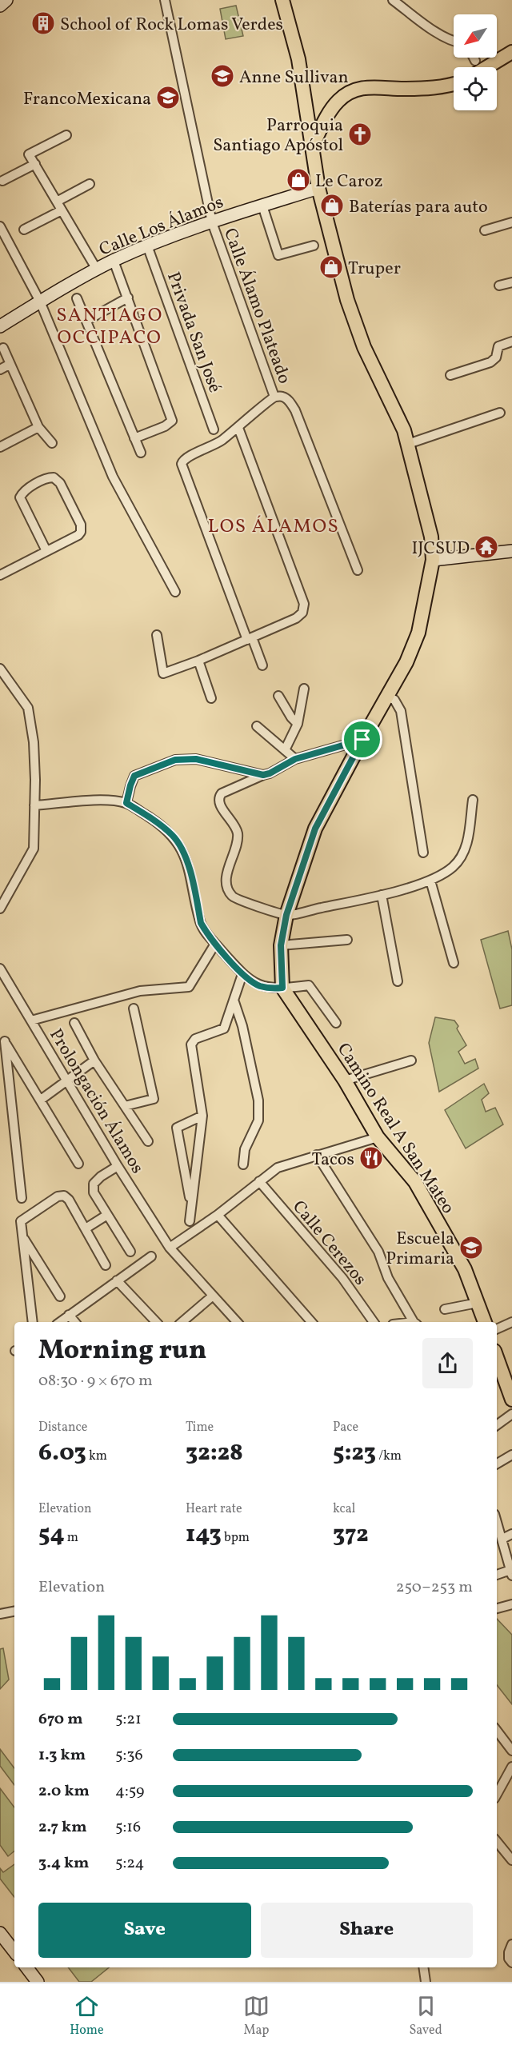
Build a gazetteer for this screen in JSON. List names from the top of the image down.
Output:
{
  "streets": {
    "main road": ["Camino Real A San Mateo"],
    "street": [
      "Calle Los Álamos",
      "Calle Álamo Plateado",
      "Privada San José",
      "Prolongación Álamos",
      "Calle Cerezos"
    ]
  },
  "crossings": [
    ["Calle Los Álamos", "Calle Álamo Plateado"],
    ["Calle Los Álamos", "Privada San José"]
  ],
  "districts": ["SANTIAGO OCCIPACO", "LOS ÁLAMOS"],
  "places": {
    "building": ["School of Rock Lomas Verdes"],
    "school or university": ["Anne Sullivan", "FrancoMexicana", "Escuela Primaria"],
    "church": ["Parroquia Santiago Apóstol"],
    "shop": ["Le Caroz", "Baterías para auto", "Truper"],
    "temple": ["IJCSUD"],
    "restaurant": ["Tacos"]
  },
  "north": "bottom left",
  "page": {
    "heading": ["Morning run", "08:30 · 9 × 670 m"],
    "stats": [
      ["Distance", "6.03 km"],
      ["Time", "32:28"],
      ["Pace", "5:23 /km"],
      ["Elevation", "54 m"],
      ["Heart rate", "143 bpm"],
      ["kcal", "372"]
    ],
    "chart": ["Elevation", "250–253 m"],
    "list": [
      {
        "name": "670 m",
        "note": "5:21"
      },
      {
        "name": "1.3 km",
        "note": "5:36"
      },
      {
        "name": "2.0 km",
        "note": "4:59"
      },
      {
        "name": "2.7 km",
        "note": "5:16"
      },
      {
        "name": "3.4 km",
        "note": "5:24"
      }
    ],
    "buttons": ["Save", "Share"],
    "tabs": ["Home", "Map", "Saved"]
  }
}
